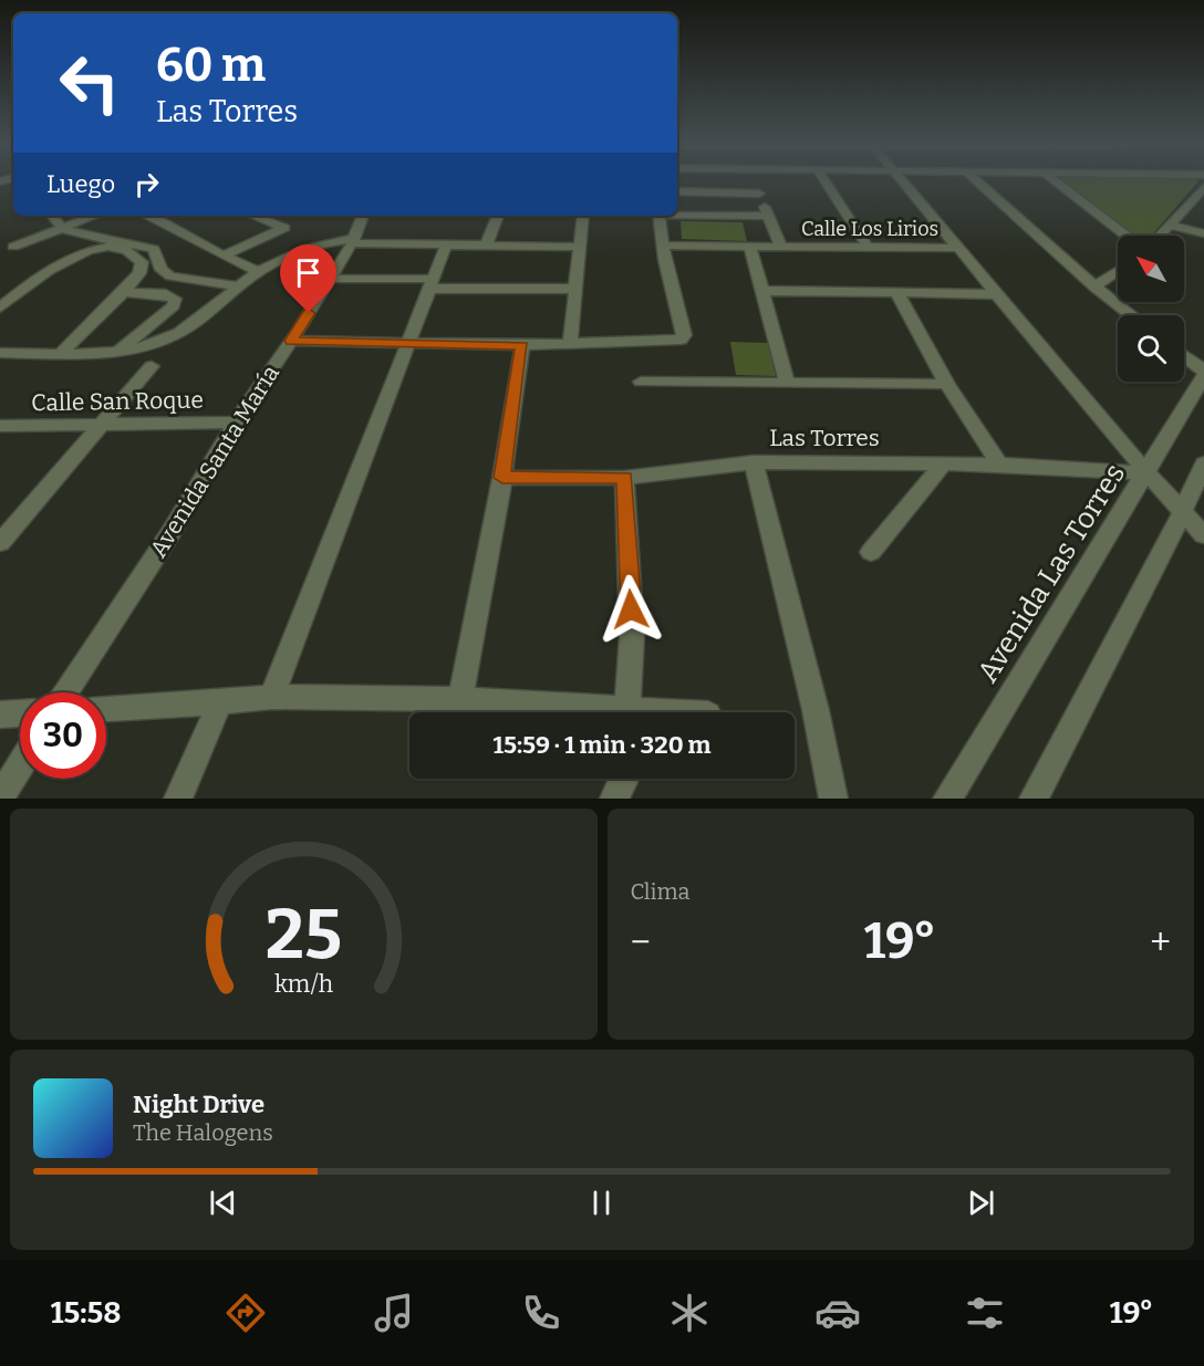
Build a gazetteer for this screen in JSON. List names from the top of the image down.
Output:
{
  "streets": {
    "street": [
      "Calle Los Lirios",
      "Calle San Roque",
      "Las Torres",
      "Avenida Santa María",
      "Avenida Las Torres"
    ]
  },
  "crossings": [
    ["Calle San Roque", "Avenida Santa María"],
    ["Las Torres", "Avenida Las Torres"]
  ],
  "north": "top left",
  "page": {
    "turn": ["60 m", "Las Torres"],
    "then": "Luego",
    "limit": "30",
    "trip": "15:59 · 1 min · 320 m",
    "tile": "Clima",
    "heat": ["−", "19°", "+"],
    "song": ["Night Drive", "The Halogens"],
    "tabs": ["15:58", "19°"],
    "gauge": ["25", "km/h"]
  }
}
